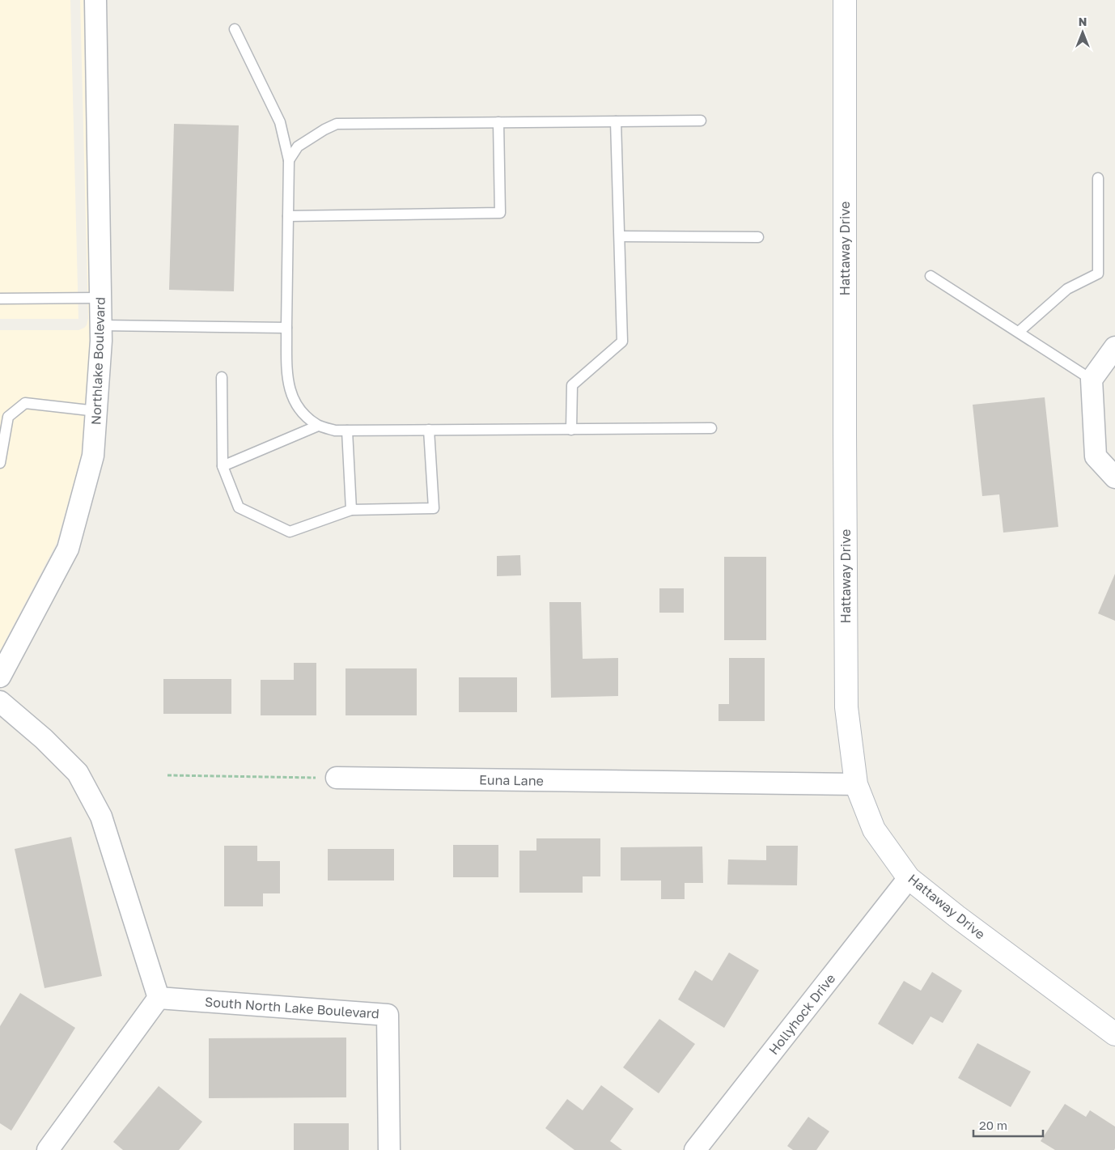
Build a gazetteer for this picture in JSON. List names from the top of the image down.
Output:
{
  "streets": {
    "street": [
      "Hattaway Drive",
      "Northlake Boulevard",
      "Euna Lane",
      "South North Lake Boulevard",
      "Hollyhock Drive"
    ]
  },
  "crossings": [
    ["Hattaway Drive", "Euna Lane"],
    ["Hattaway Drive", "Hollyhock Drive"]
  ],
  "scale_bar": "20 m",
  "north": "top"
}
